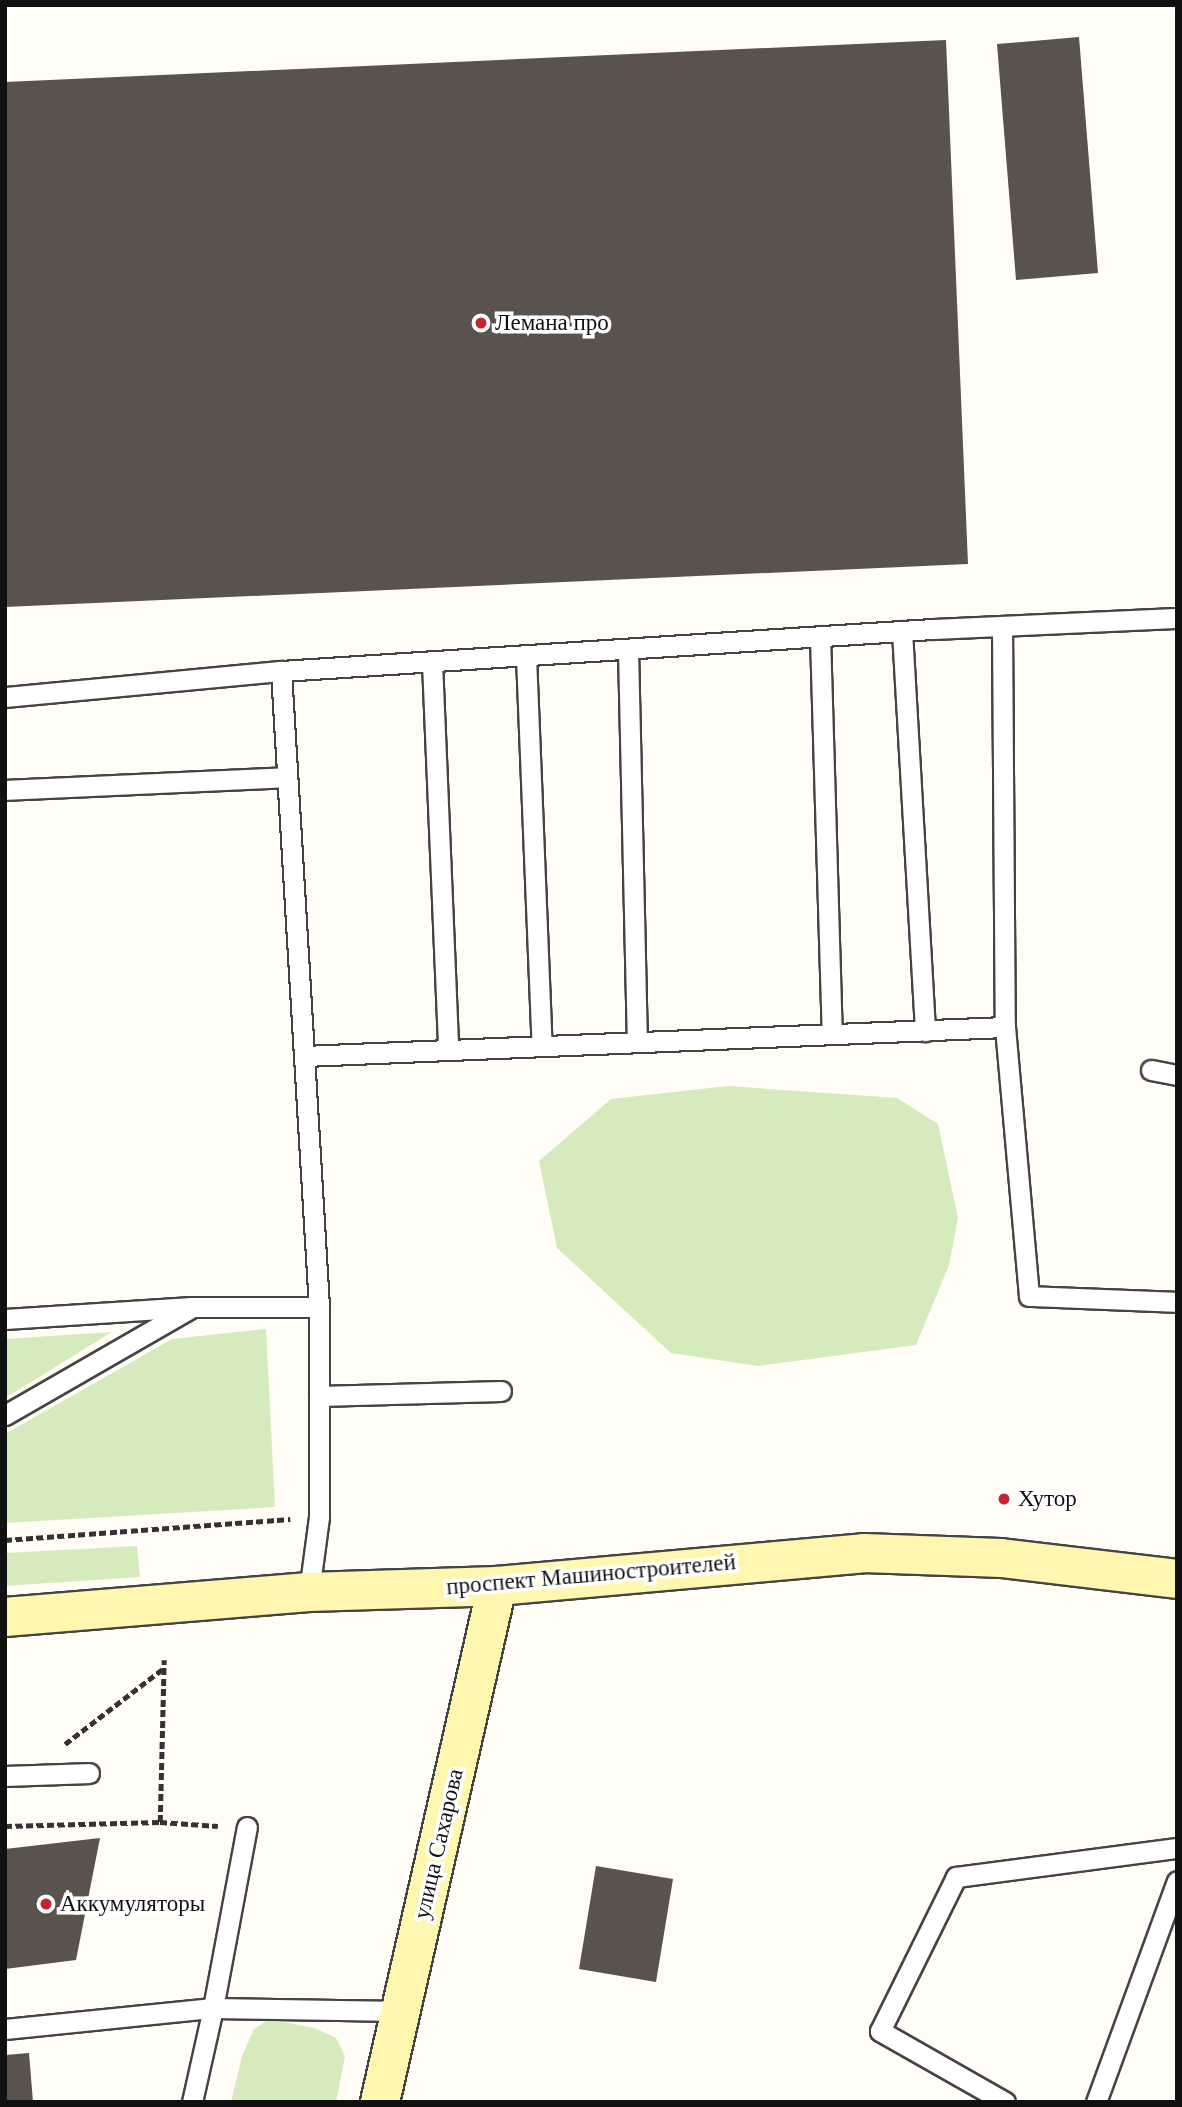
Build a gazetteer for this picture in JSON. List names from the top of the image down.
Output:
{
  "streets": {
    "street": ["проспект Машиностроителей", "улица Сахарова"]
  },
  "crossings": [
    ["проспект Машиностроителей", "улица Сахарова"]
  ],
  "places": ["Лемана про", "Хутор", "Аккумуляторы"]
}
